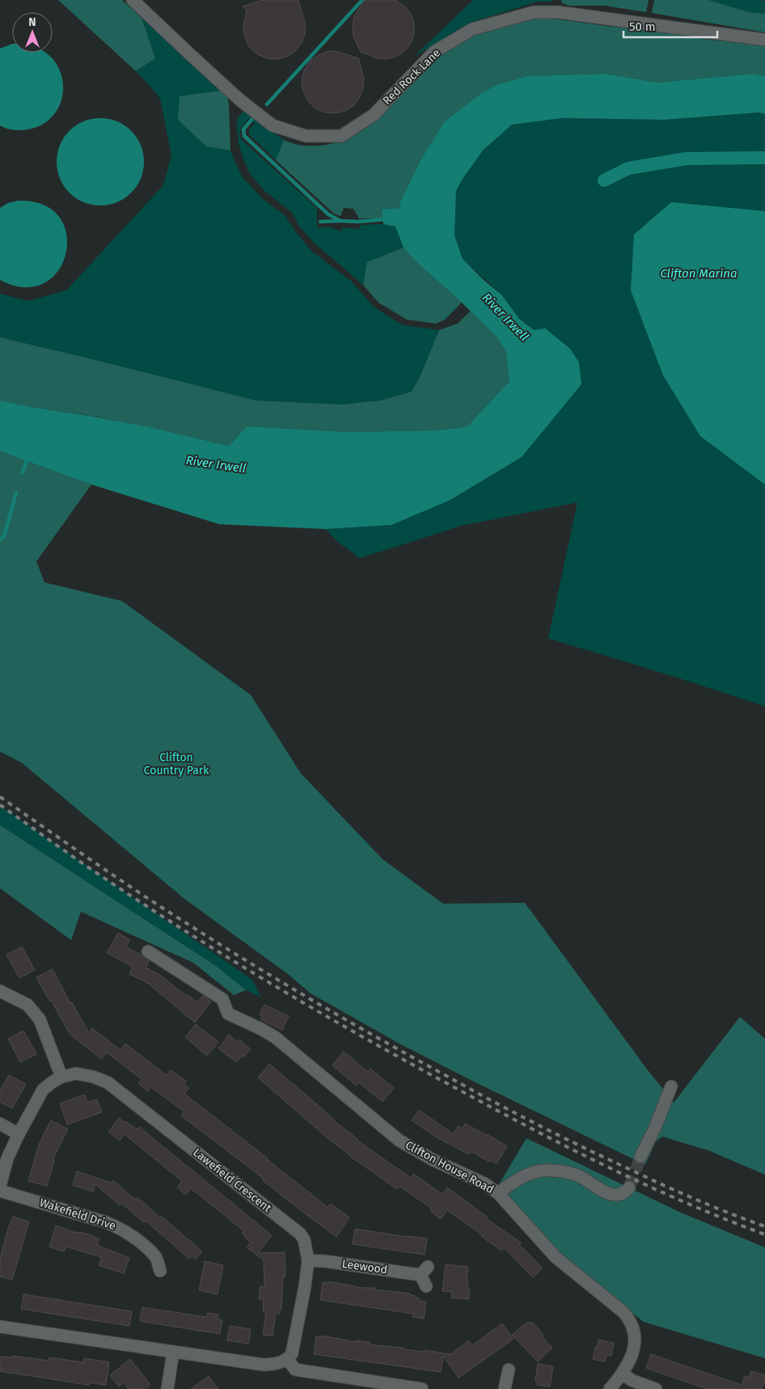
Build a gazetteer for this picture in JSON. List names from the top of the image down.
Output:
{
  "streets": {
    "street": [
      "Red Rock Lane",
      "Clifton House Road",
      "Lawefield Crescent",
      "Wakefield Drive",
      "Leewood"
    ]
  },
  "crossings": [
    ["Lawefield Crescent", "Leewood"]
  ],
  "water": ["Clifton Marina", "River Irwell"],
  "parks": ["Clifton Country Park"],
  "scale_bar": "50 m",
  "north": "top"
}
